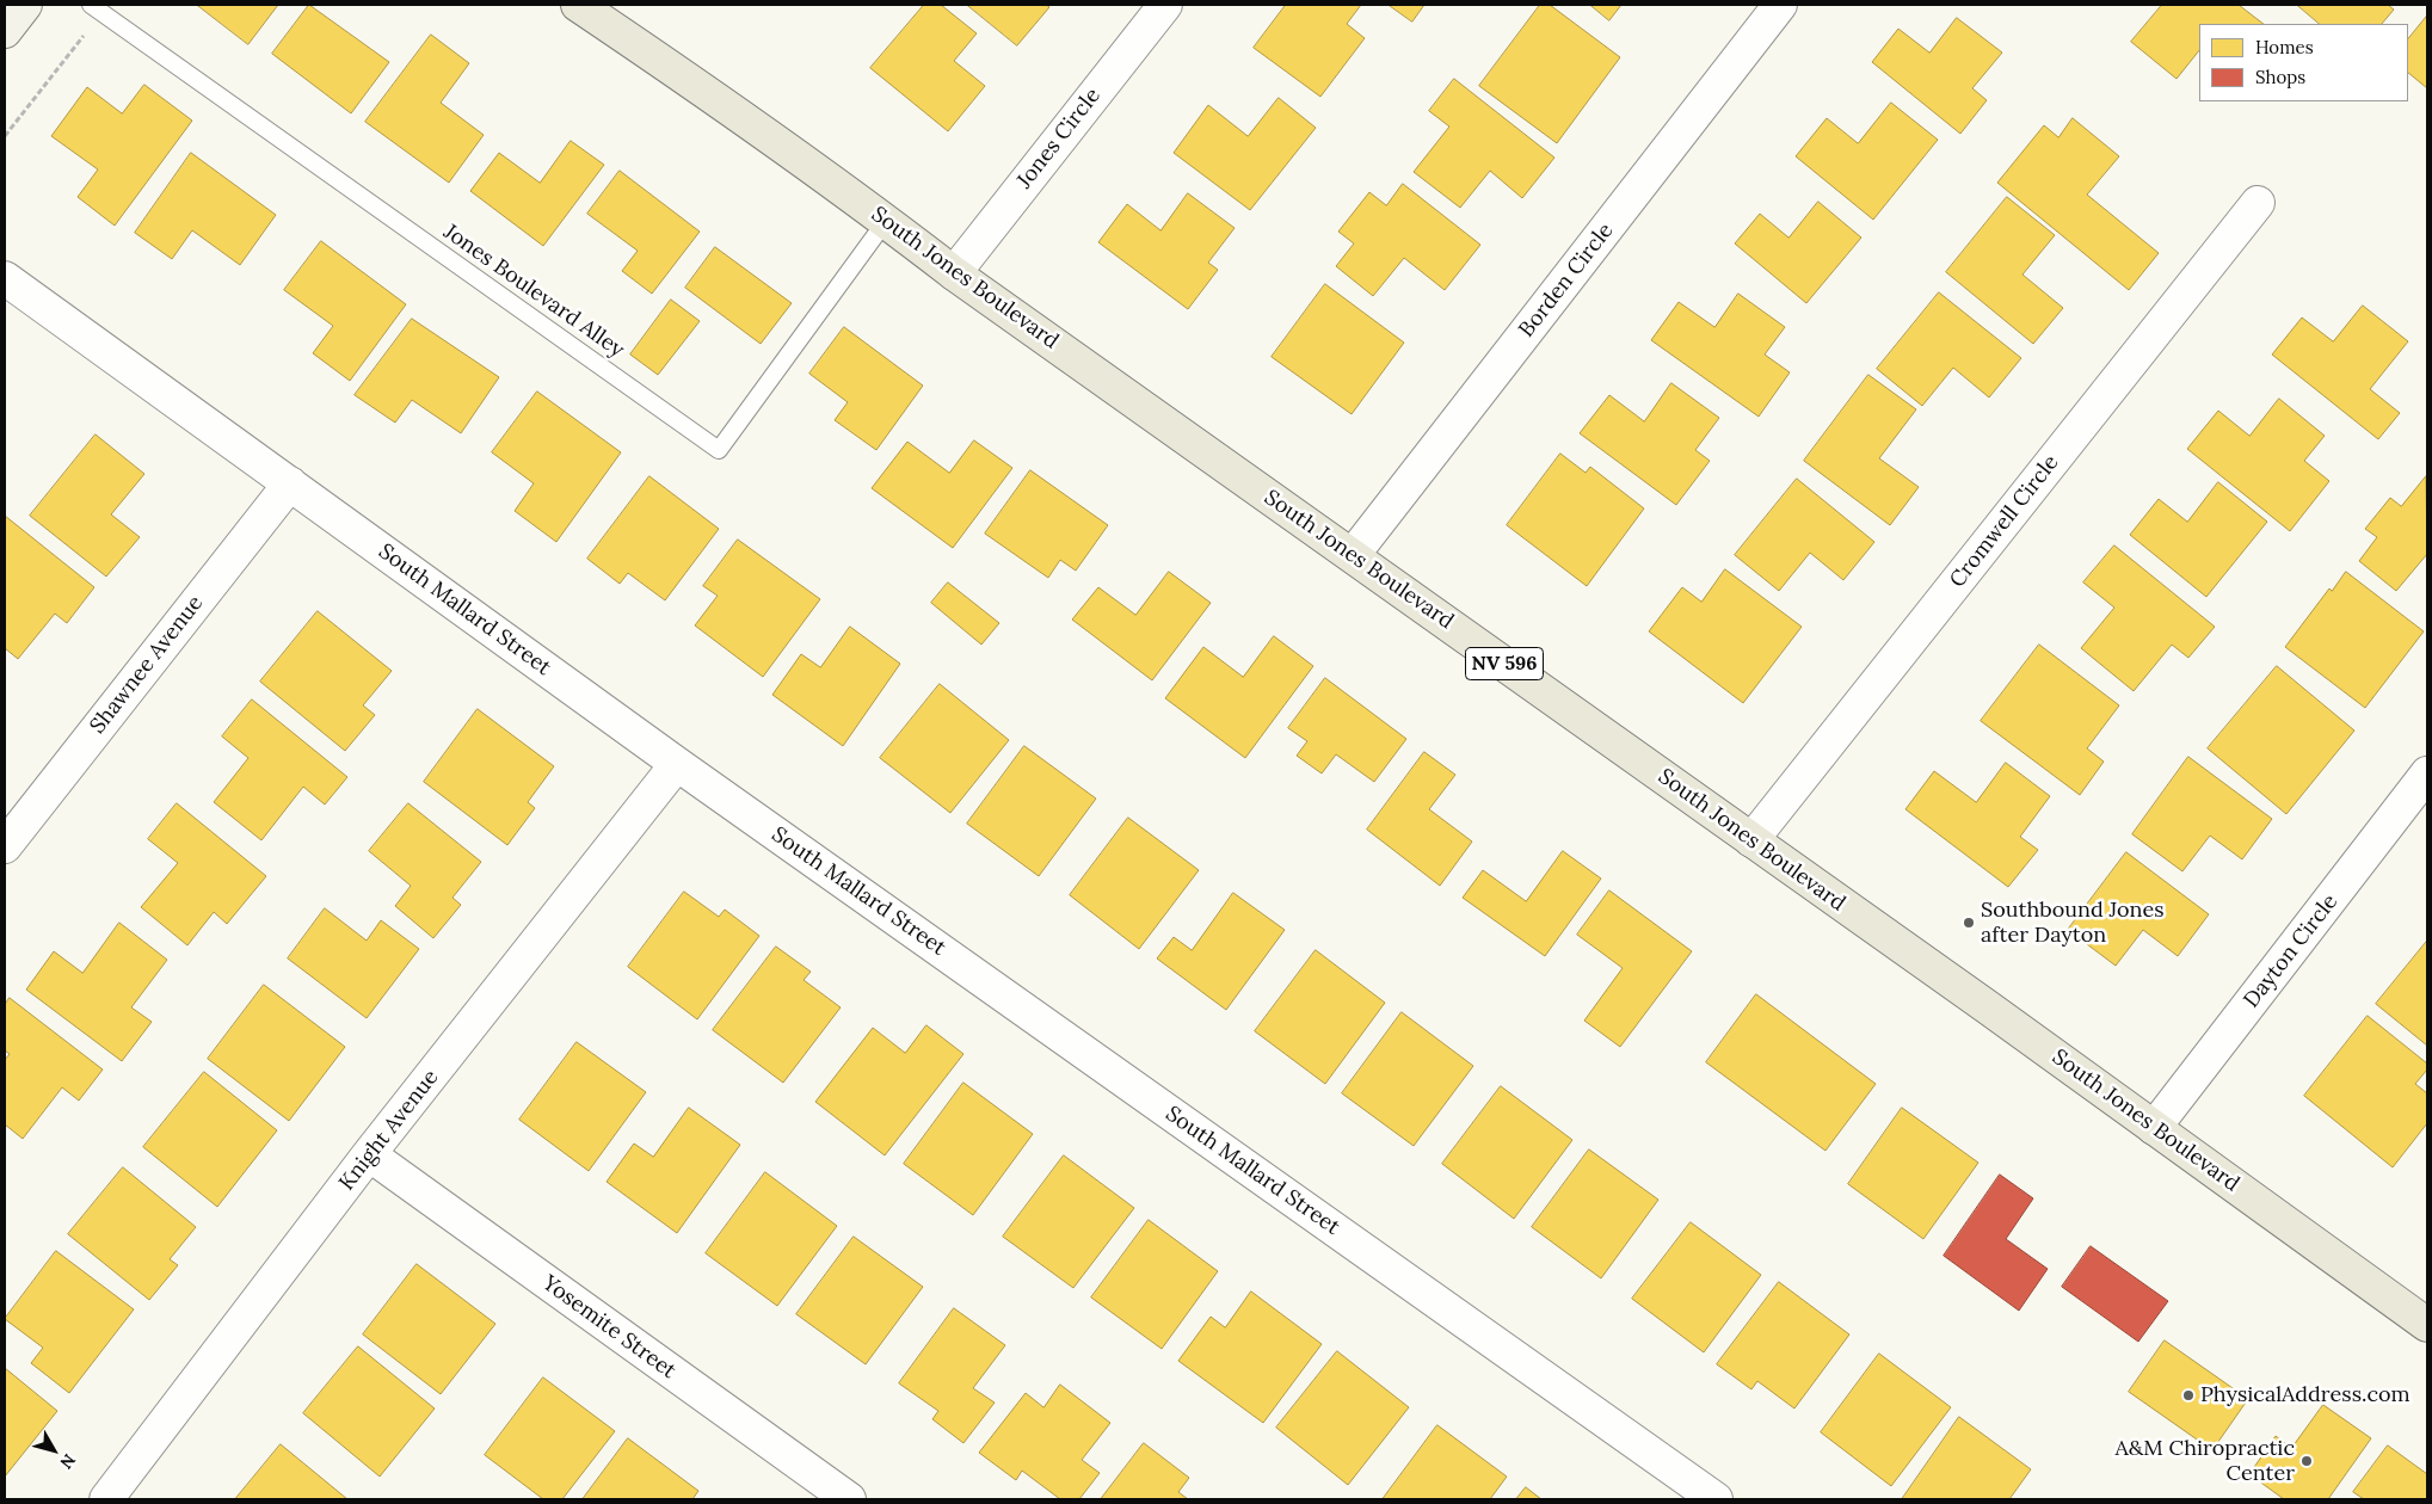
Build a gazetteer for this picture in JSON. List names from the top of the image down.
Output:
{
  "streets": {
    "main road": ["South Jones Boulevard", "NV 596"],
    "street": [
      "Jones Circle",
      "Borden Circle",
      "Cromwell Circle",
      "South Mallard Street",
      "Shawnee Avenue",
      "Dayton Circle",
      "Knight Avenue",
      "Yosemite Street"
    ],
    "lane": ["Jones Boulevard Alley"]
  },
  "crossings": [
    ["Jones Circle", "South Jones Boulevard"],
    ["South Jones Boulevard", "Borden Circle"],
    ["South Jones Boulevard", "Jones Boulevard Alley"],
    ["South Jones Boulevard", "Cromwell Circle"],
    ["South Jones Boulevard", "Dayton Circle"],
    ["South Mallard Street", "Shawnee Avenue"],
    ["South Mallard Street", "Knight Avenue"],
    ["Knight Avenue", "Yosemite Street"]
  ],
  "places": ["Southbound Jones after Dayton", "PhysicalAddress.com", "A&M Chiropractic Center"],
  "legend": ["Homes", "Shops"],
  "north": "bottom right"
}
